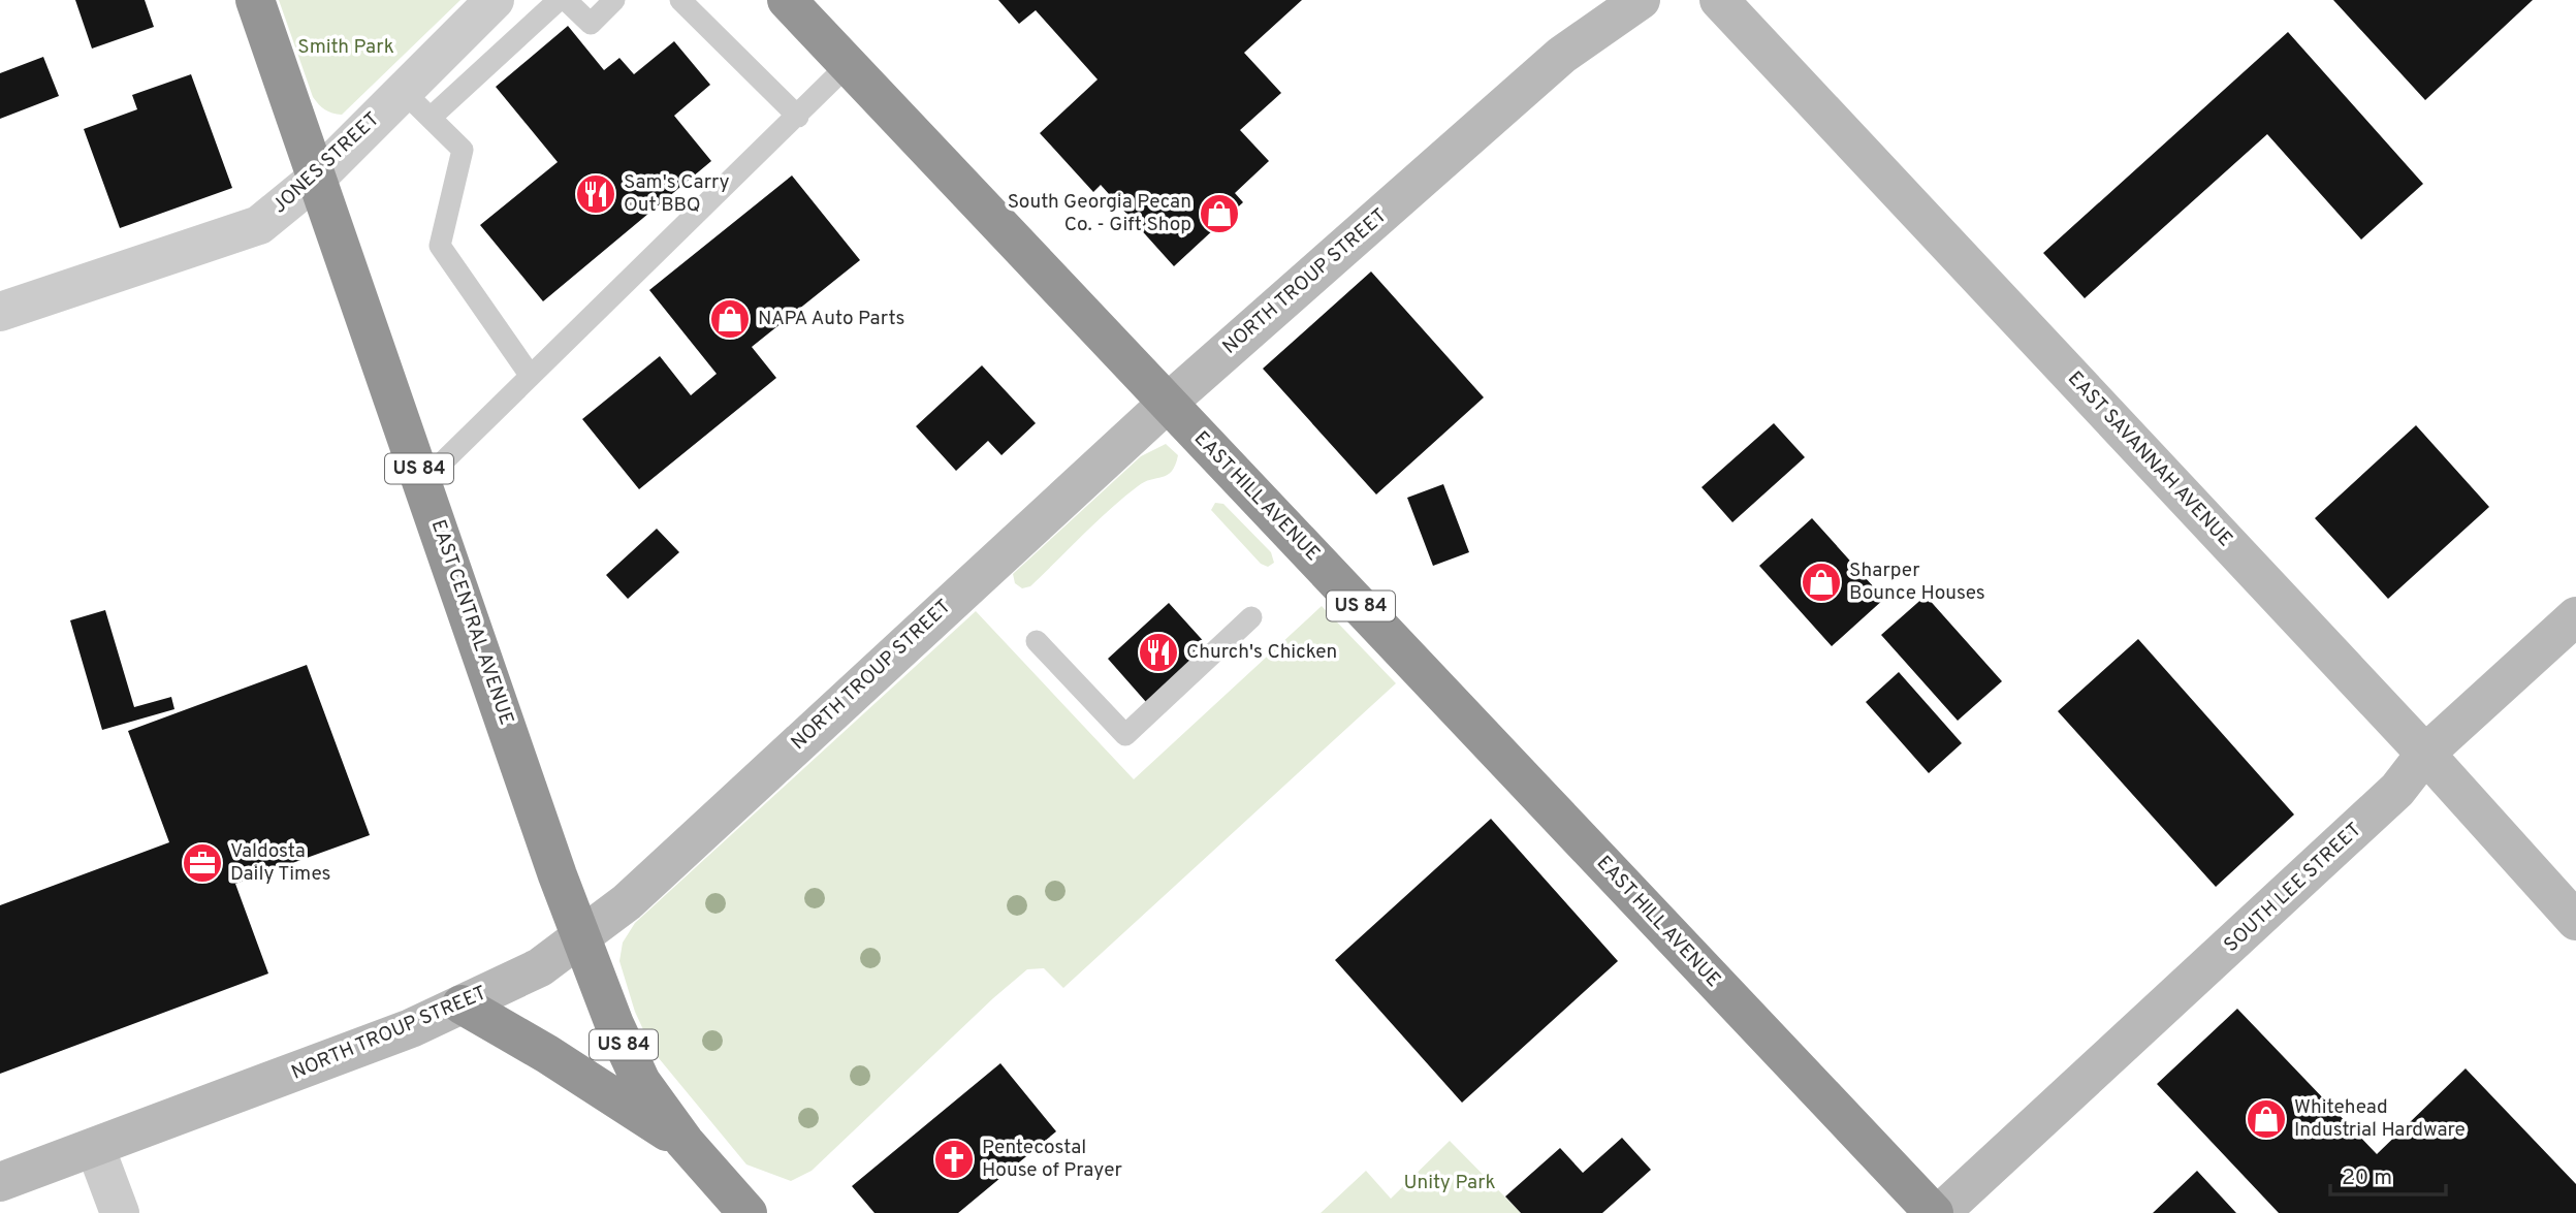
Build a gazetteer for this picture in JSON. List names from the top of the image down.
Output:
{
  "streets": {
    "highway": ["US 84", "EAST HILL AVENUE", "EAST CENTRAL AVENUE"],
    "street": [
      "JONES STREET",
      "NORTH TROUP STREET",
      "EAST SAVANNAH AVENUE",
      "SOUTH LEE STREET"
    ]
  },
  "crossings": [
    ["JONES STREET", "EAST CENTRAL AVENUE"],
    ["NORTH TROUP STREET", "EAST HILL AVENUE"],
    ["NORTH TROUP STREET", "EAST CENTRAL AVENUE"],
    ["EAST SAVANNAH AVENUE", "SOUTH LEE STREET"],
    ["EAST HILL AVENUE", "SOUTH LEE STREET"]
  ],
  "parks": ["Smith Park", "Unity Park"],
  "places": {
    "restaurant": ["Sam's Carry Out BBQ", "Church's Chicken"],
    "shop": [
      "South Georgia Pecan Co. - Gift Shop",
      "NAPA Auto Parts",
      "Sharper Bounce Houses",
      "Whitehead Industrial Hardware"
    ],
    "office": ["Valdosta Daily Times"],
    "church": ["Pentecostal House of Prayer"]
  },
  "scale_bar": "20 m"
}
